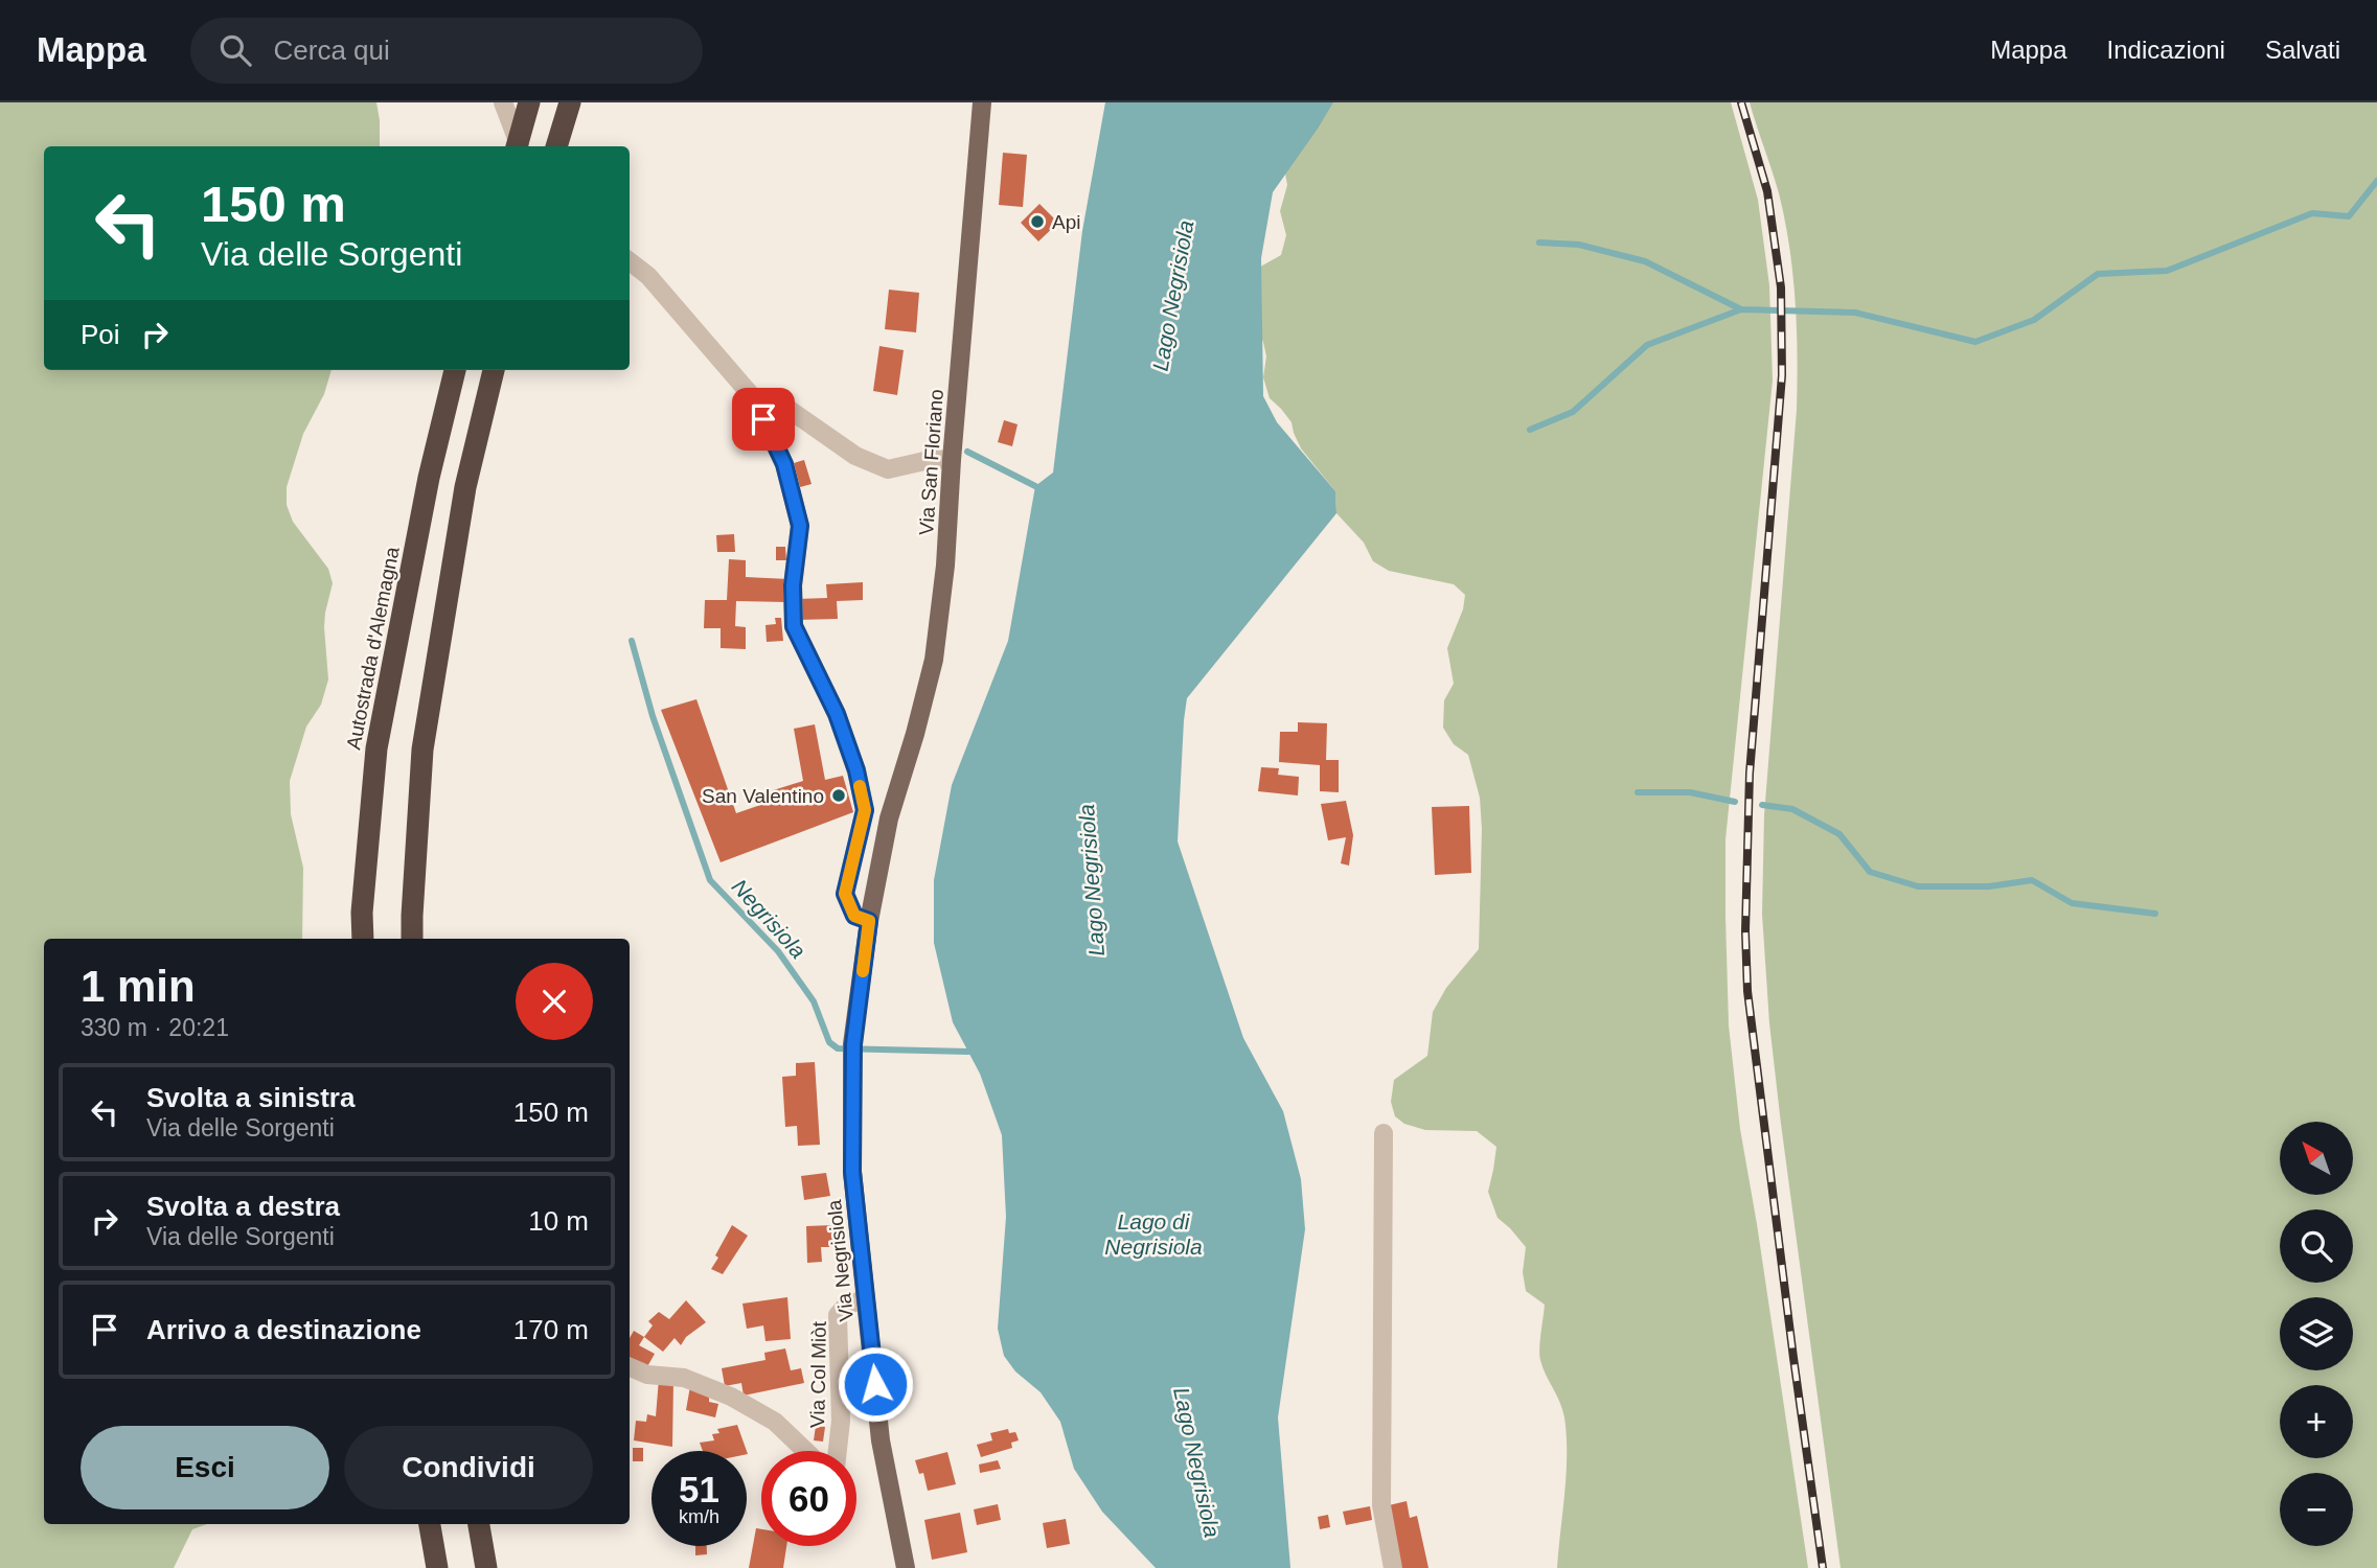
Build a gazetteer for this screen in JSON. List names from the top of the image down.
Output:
{
  "streets": {
    "highway": ["Autostrada d'Alemagna"],
    "main road": ["Via San Floriano", "Via Negrisiola"],
    "street": ["Via Col Miòt"]
  },
  "crossings": [
    ["Via San Floriano", "Via Negrisiola"],
    ["Via Negrisiola", "Via Col Miòt"]
  ],
  "water": ["Lago Negrisiola", "Negrisiola", "Lago di Negrisiola"],
  "places": ["Api", "San Valentino"],
  "north": "top left",
  "page": {
    "header": "Mappa",
    "search": "Cerca qui",
    "nav": ["Mappa", "Indicazioni", "Salvati"],
    "turn": ["150 m", "Via delle Sorgenti"],
    "then": "Poi",
    "heading": ["1 min", "330 m · 20:21"],
    "list": [
      {
        "name": "Svolta a sinistra",
        "note": "Via delle Sorgenti",
        "value": "150 m"
      },
      {
        "name": "Svolta a destra",
        "note": "Via delle Sorgenti",
        "value": "10 m"
      },
      {
        "name": "Arrivo a destinazione",
        "value": "170 m"
      }
    ],
    "map_buttons": ["+", "−"],
    "buttons": ["Esci", "Condividi"],
    "speed": "51 km/h",
    "limit": "60"
  }
}
